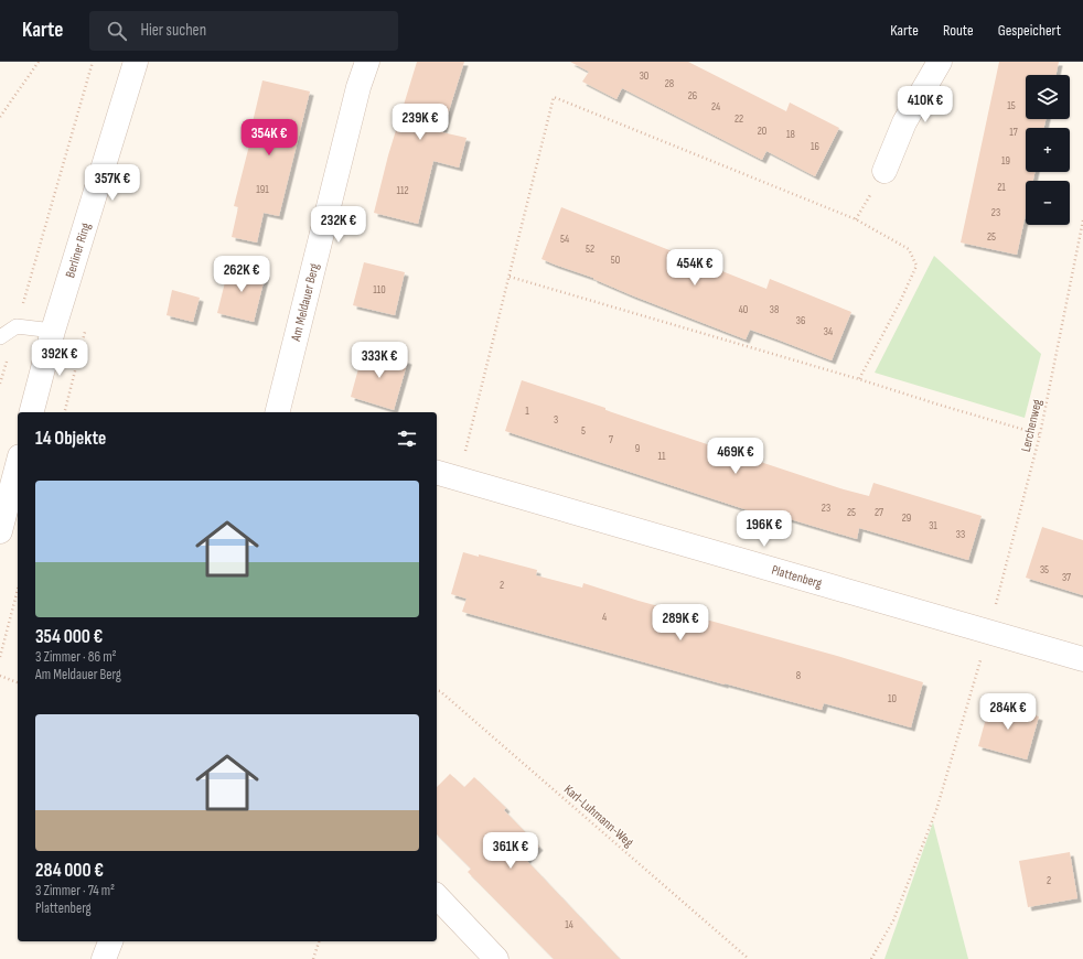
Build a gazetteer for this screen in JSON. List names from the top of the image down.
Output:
{
  "streets": {
    "street": ["Berliner Ring", "Am Meldauer Berg", "Plattenberg"],
    "path": ["Lerchenweg", "Karl-Luhmann-Weg"]
  },
  "crossings": [
    ["Lerchenweg", "Plattenberg"]
  ],
  "house_numbers": [
    "30",
    "28",
    "26",
    "15",
    "24",
    "22",
    "20",
    "17",
    "18",
    "16",
    "19",
    "21",
    "191",
    "112",
    "23",
    "25",
    "54",
    "52",
    "50",
    "110",
    "40",
    "38",
    "36",
    "34",
    "1",
    "3",
    "5",
    "7",
    "9",
    "11",
    "23",
    "25",
    "27",
    "29",
    "31",
    "33",
    "35",
    "37",
    "2",
    "4",
    "8",
    "10",
    "2",
    "14"
  ],
  "page": {
    "header": "Karte",
    "search": "Hier suchen",
    "nav": ["Karte", "Route", "Gespeichert"],
    "map_buttons": ["+", "−"],
    "price": [
      "410K €",
      "239K €",
      "354K €",
      "357K €",
      "232K €",
      "454K €",
      "262K €",
      "392K €",
      "333K €",
      "469K €",
      "196K €",
      "289K €",
      "284K €",
      "361K €"
    ],
    "heading": "14 Objekte",
    "list": [
      {
        "name": "354 000 €",
        "note": "3 Zimmer · 86 m² · Am Meldauer Berg"
      },
      {
        "name": "284 000 €",
        "note": "3 Zimmer · 74 m² · Plattenberg"
      }
    ]
  }
}
